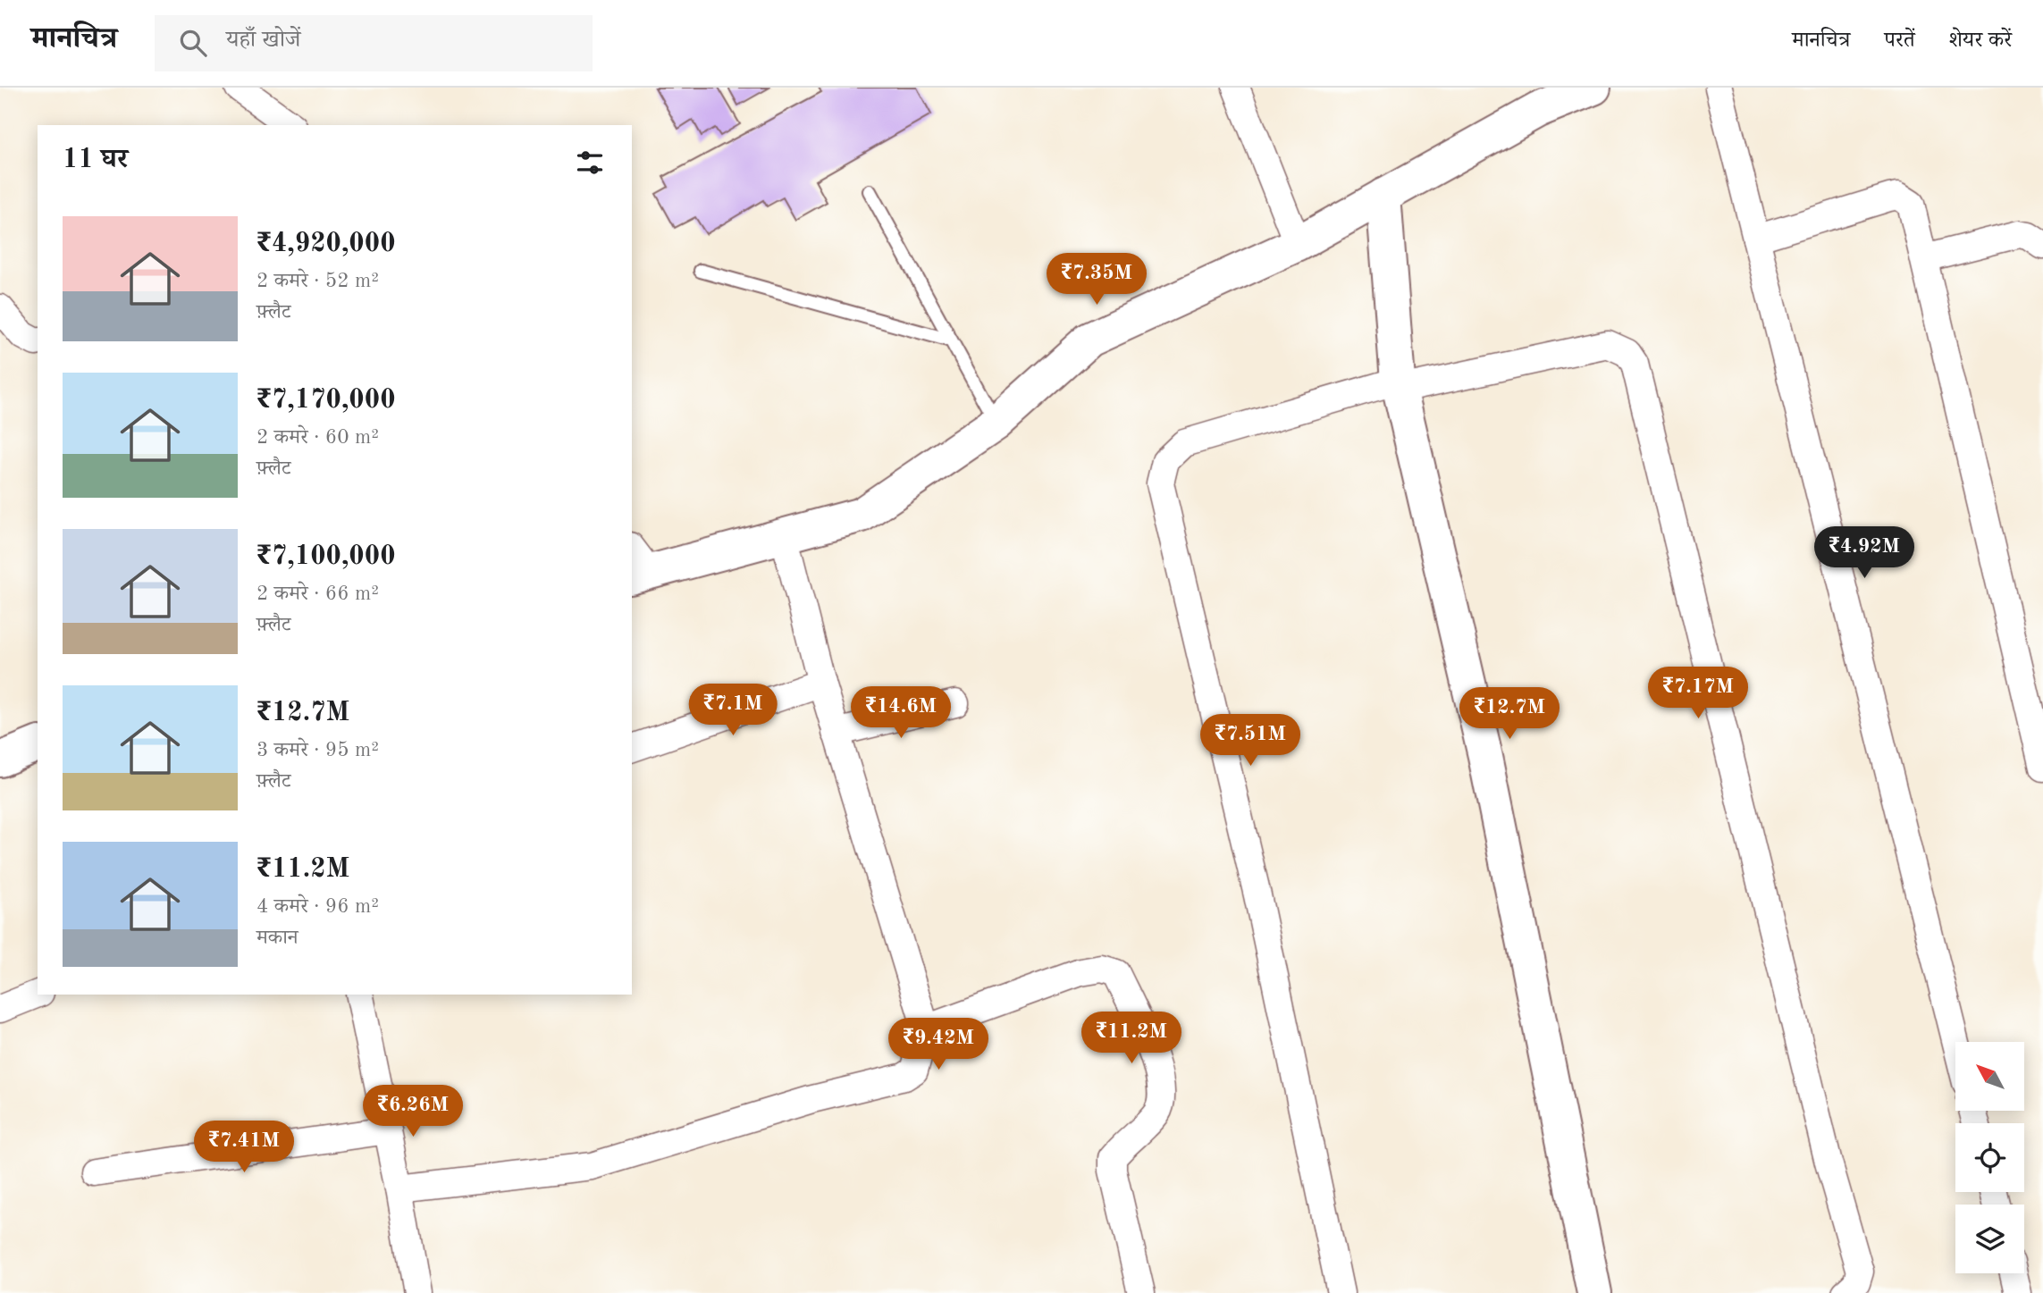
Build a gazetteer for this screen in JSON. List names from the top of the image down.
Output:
{
  "north": "top left",
  "page": {
    "header": "मानचित्र",
    "search": "यहाँ खोजें",
    "nav": ["मानचित्र", "परतें", "शेयर करें"],
    "heading": "11 घर",
    "list": [
      {
        "name": "₹4,920,000",
        "note": "2 कमरे · 52 m² · फ़्लैट"
      },
      {
        "name": "₹7,170,000",
        "note": "2 कमरे · 60 m² · फ़्लैट"
      },
      {
        "name": "₹7,100,000",
        "note": "2 कमरे · 66 m² · फ़्लैट"
      },
      {
        "name": "₹12.7M",
        "note": "3 कमरे · 95 m² · फ़्लैट"
      },
      {
        "name": "₹11.2M",
        "note": "4 कमरे · 96 m² · मकान"
      }
    ],
    "price": [
      "₹7.35M",
      "₹4.92M",
      "₹7.17M",
      "₹7.1M",
      "₹14.6M",
      "₹12.7M",
      "₹7.51M",
      "₹11.2M",
      "₹9.42M",
      "₹6.26M",
      "₹7.41M"
    ]
  }
}
